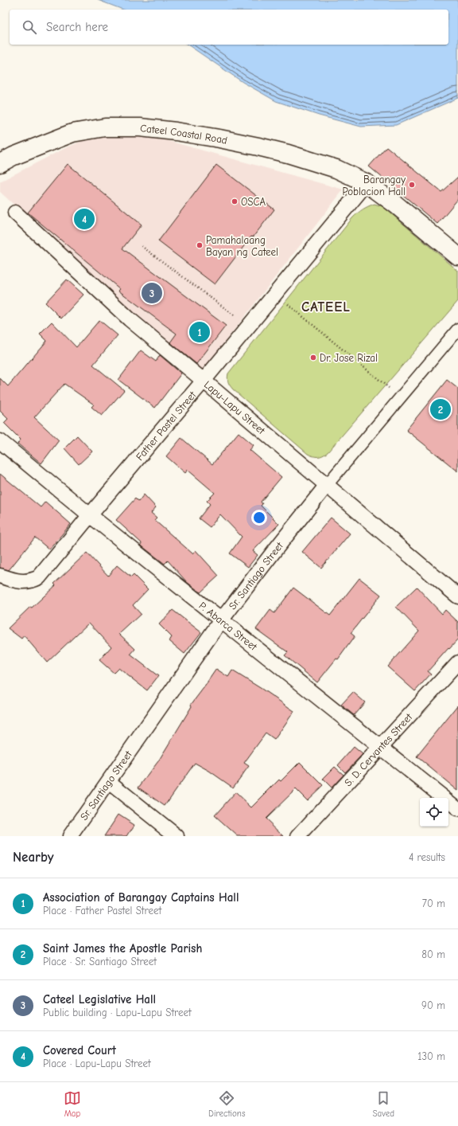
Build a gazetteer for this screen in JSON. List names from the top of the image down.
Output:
{
  "streets": {
    "street": [
      "Cateel Coastal Road",
      "Lapu-Lapu Street",
      "Father Pastel Street",
      "Sr. Santiago Street",
      "P. Abarca Street",
      "S. D. Cervantes Street"
    ]
  },
  "crossings": [
    ["Cateel Coastal Road", "Father Pastel Street"],
    ["Lapu-Lapu Street", "Father Pastel Street"],
    ["Lapu-Lapu Street", "Sr. Santiago Street"],
    ["Father Pastel Street", "P. Abarca Street"],
    ["Sr. Santiago Street", "P. Abarca Street"],
    ["P. Abarca Street", "S. D. Cervantes Street"]
  ],
  "districts": ["CATEEL"],
  "places": [
    "Barangay Poblacion Hall",
    "OSCA",
    "Pamahalaang Bayan ng Cateel",
    "Dr. Jose Rizal"
  ],
  "page": {
    "search": "Search here",
    "pins": [
      "4",
      "3",
      "1",
      "2"
    ],
    "heading": ["Nearby", "4 results"],
    "list": [
      {
        "mark": "1",
        "name": "Association of Barangay Captains Hall",
        "note": "Place · Father Pastel Street",
        "value": "70 m"
      },
      {
        "mark": "2",
        "name": "Saint James the Apostle Parish",
        "note": "Place · Sr. Santiago Street",
        "value": "80 m"
      },
      {
        "mark": "3",
        "name": "Cateel Legislative Hall",
        "note": "Public building · Lapu-Lapu Street",
        "value": "90 m"
      },
      {
        "mark": "4",
        "name": "Covered Court",
        "note": "Place · Lapu-Lapu Street",
        "value": "130 m"
      }
    ],
    "nav": ["Map", "Directions", "Saved"]
  }
}
